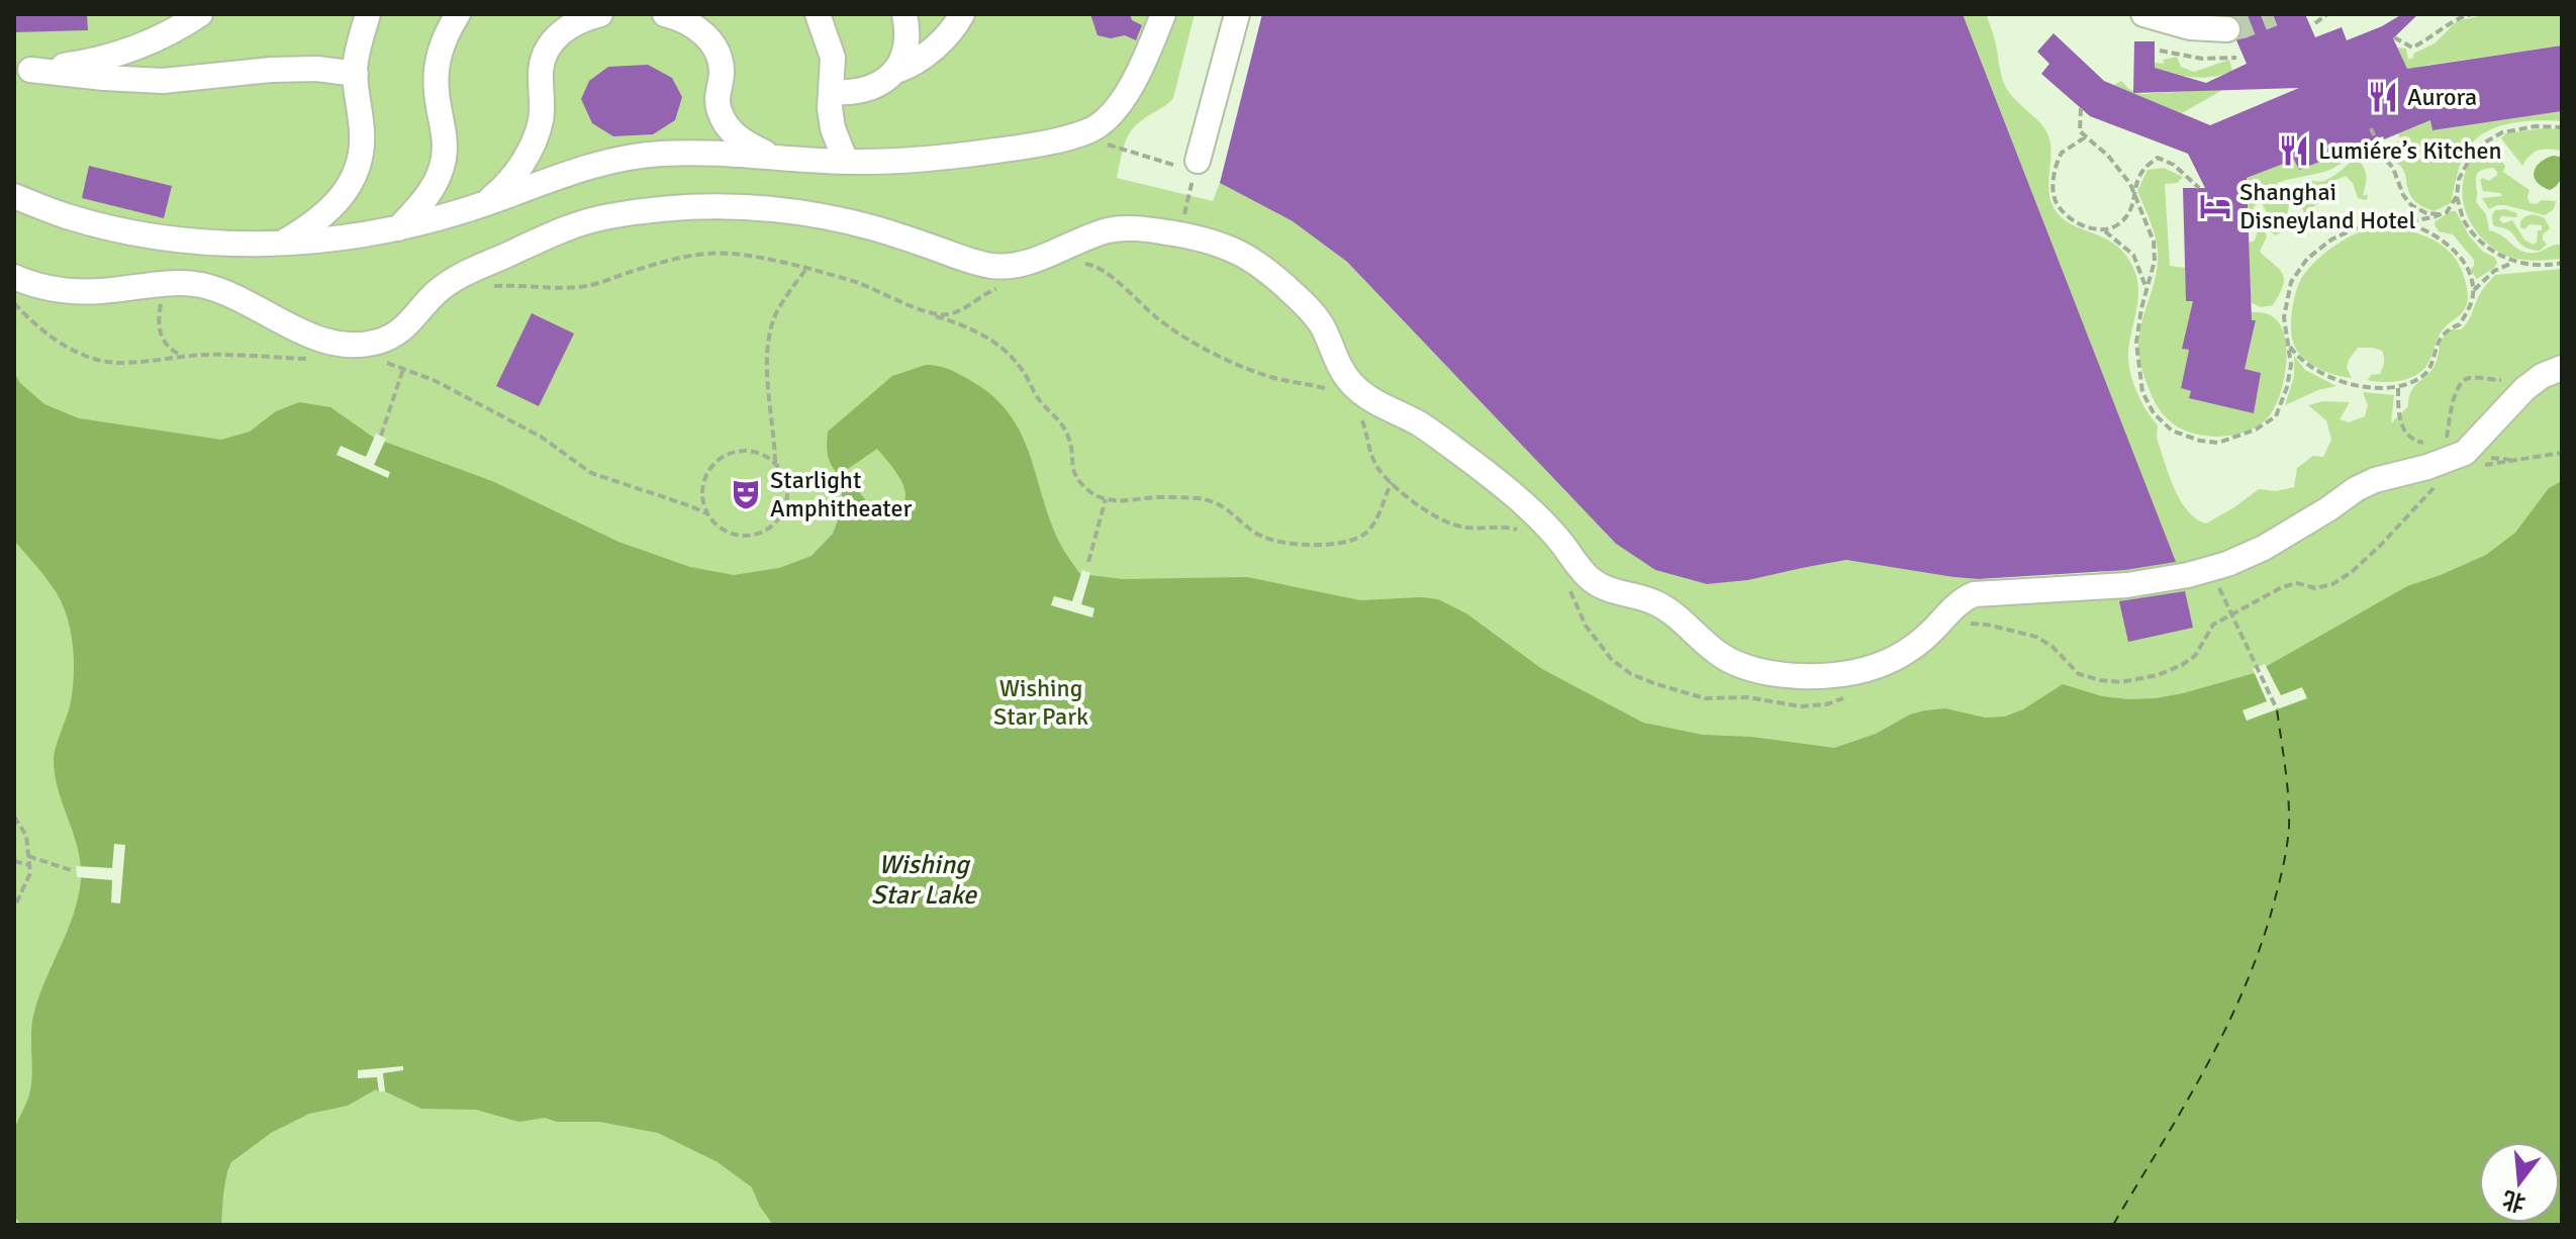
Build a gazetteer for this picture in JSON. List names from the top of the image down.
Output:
{
  "water": ["Wishing Star Lake"],
  "parks": ["Wishing Star Park"],
  "places": {
    "restaurant": ["Aurora", "Lumiére’s Kitchen"],
    "hotel": ["Shanghai Disneyland Hotel"],
    "theatre": ["Starlight Amphitheater"]
  },
  "north": "bottom"
}
